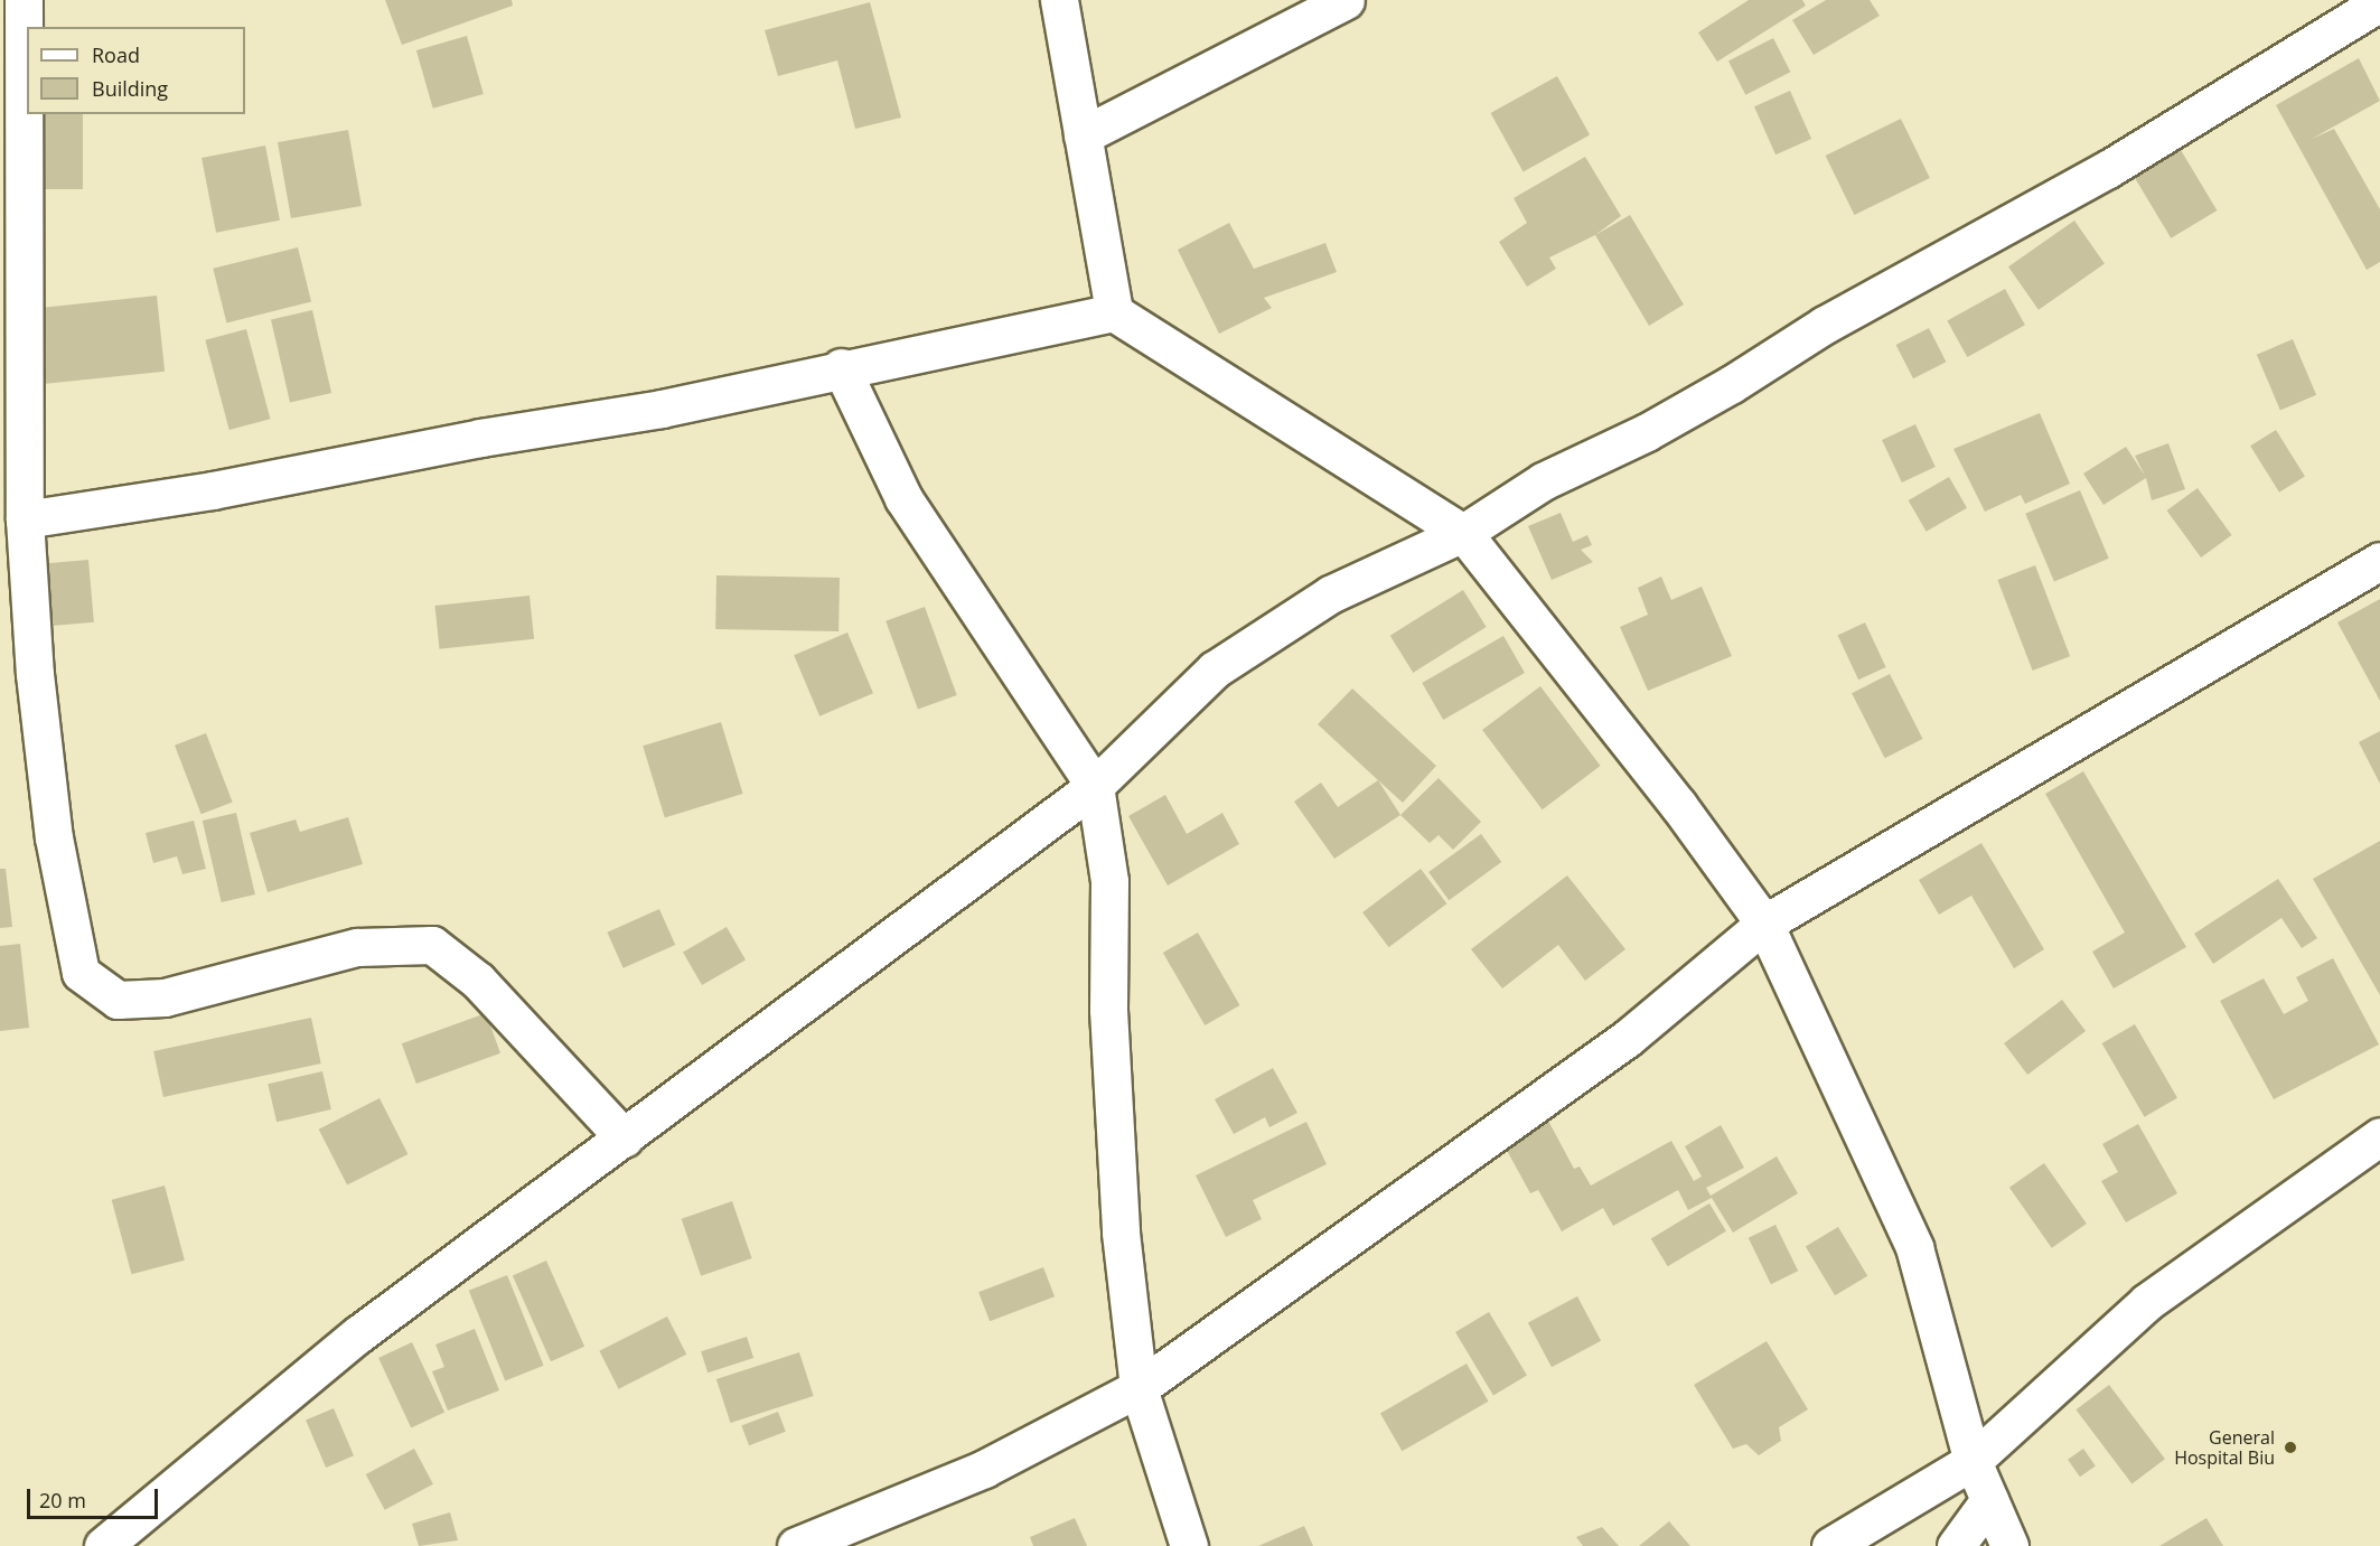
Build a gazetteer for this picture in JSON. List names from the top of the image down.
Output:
{
  "places": ["General Hospital Biu"],
  "legend": ["Road", "Building"],
  "scale_bar": "20 m"
}
